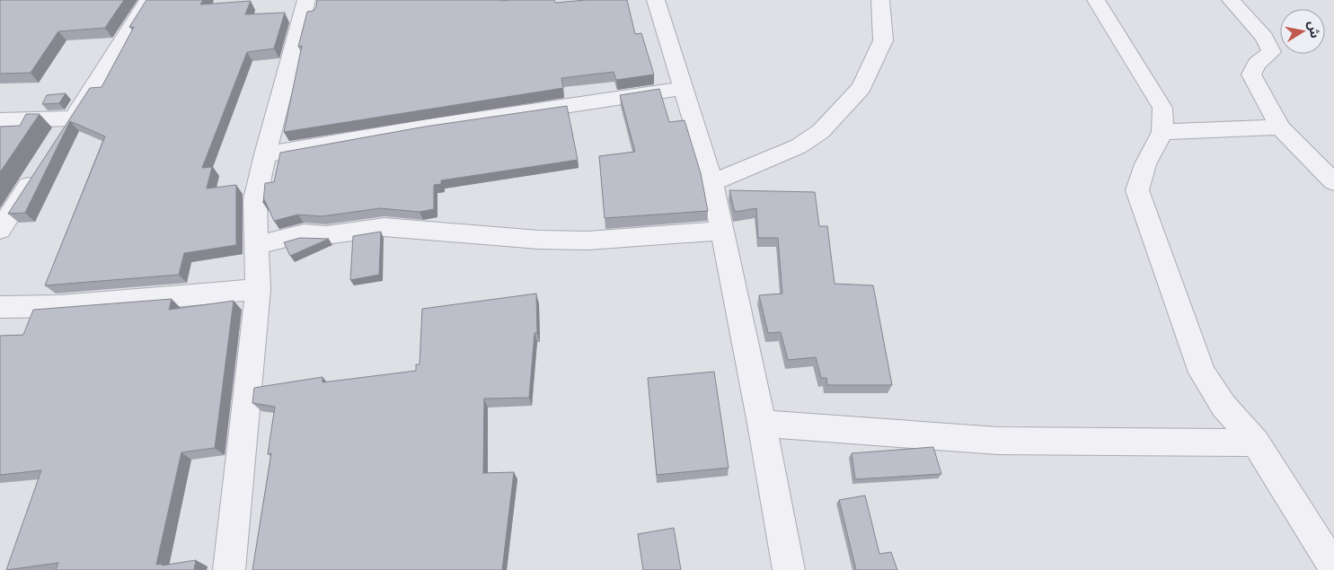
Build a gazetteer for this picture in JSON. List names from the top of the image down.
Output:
{
  "north": "right"
}
